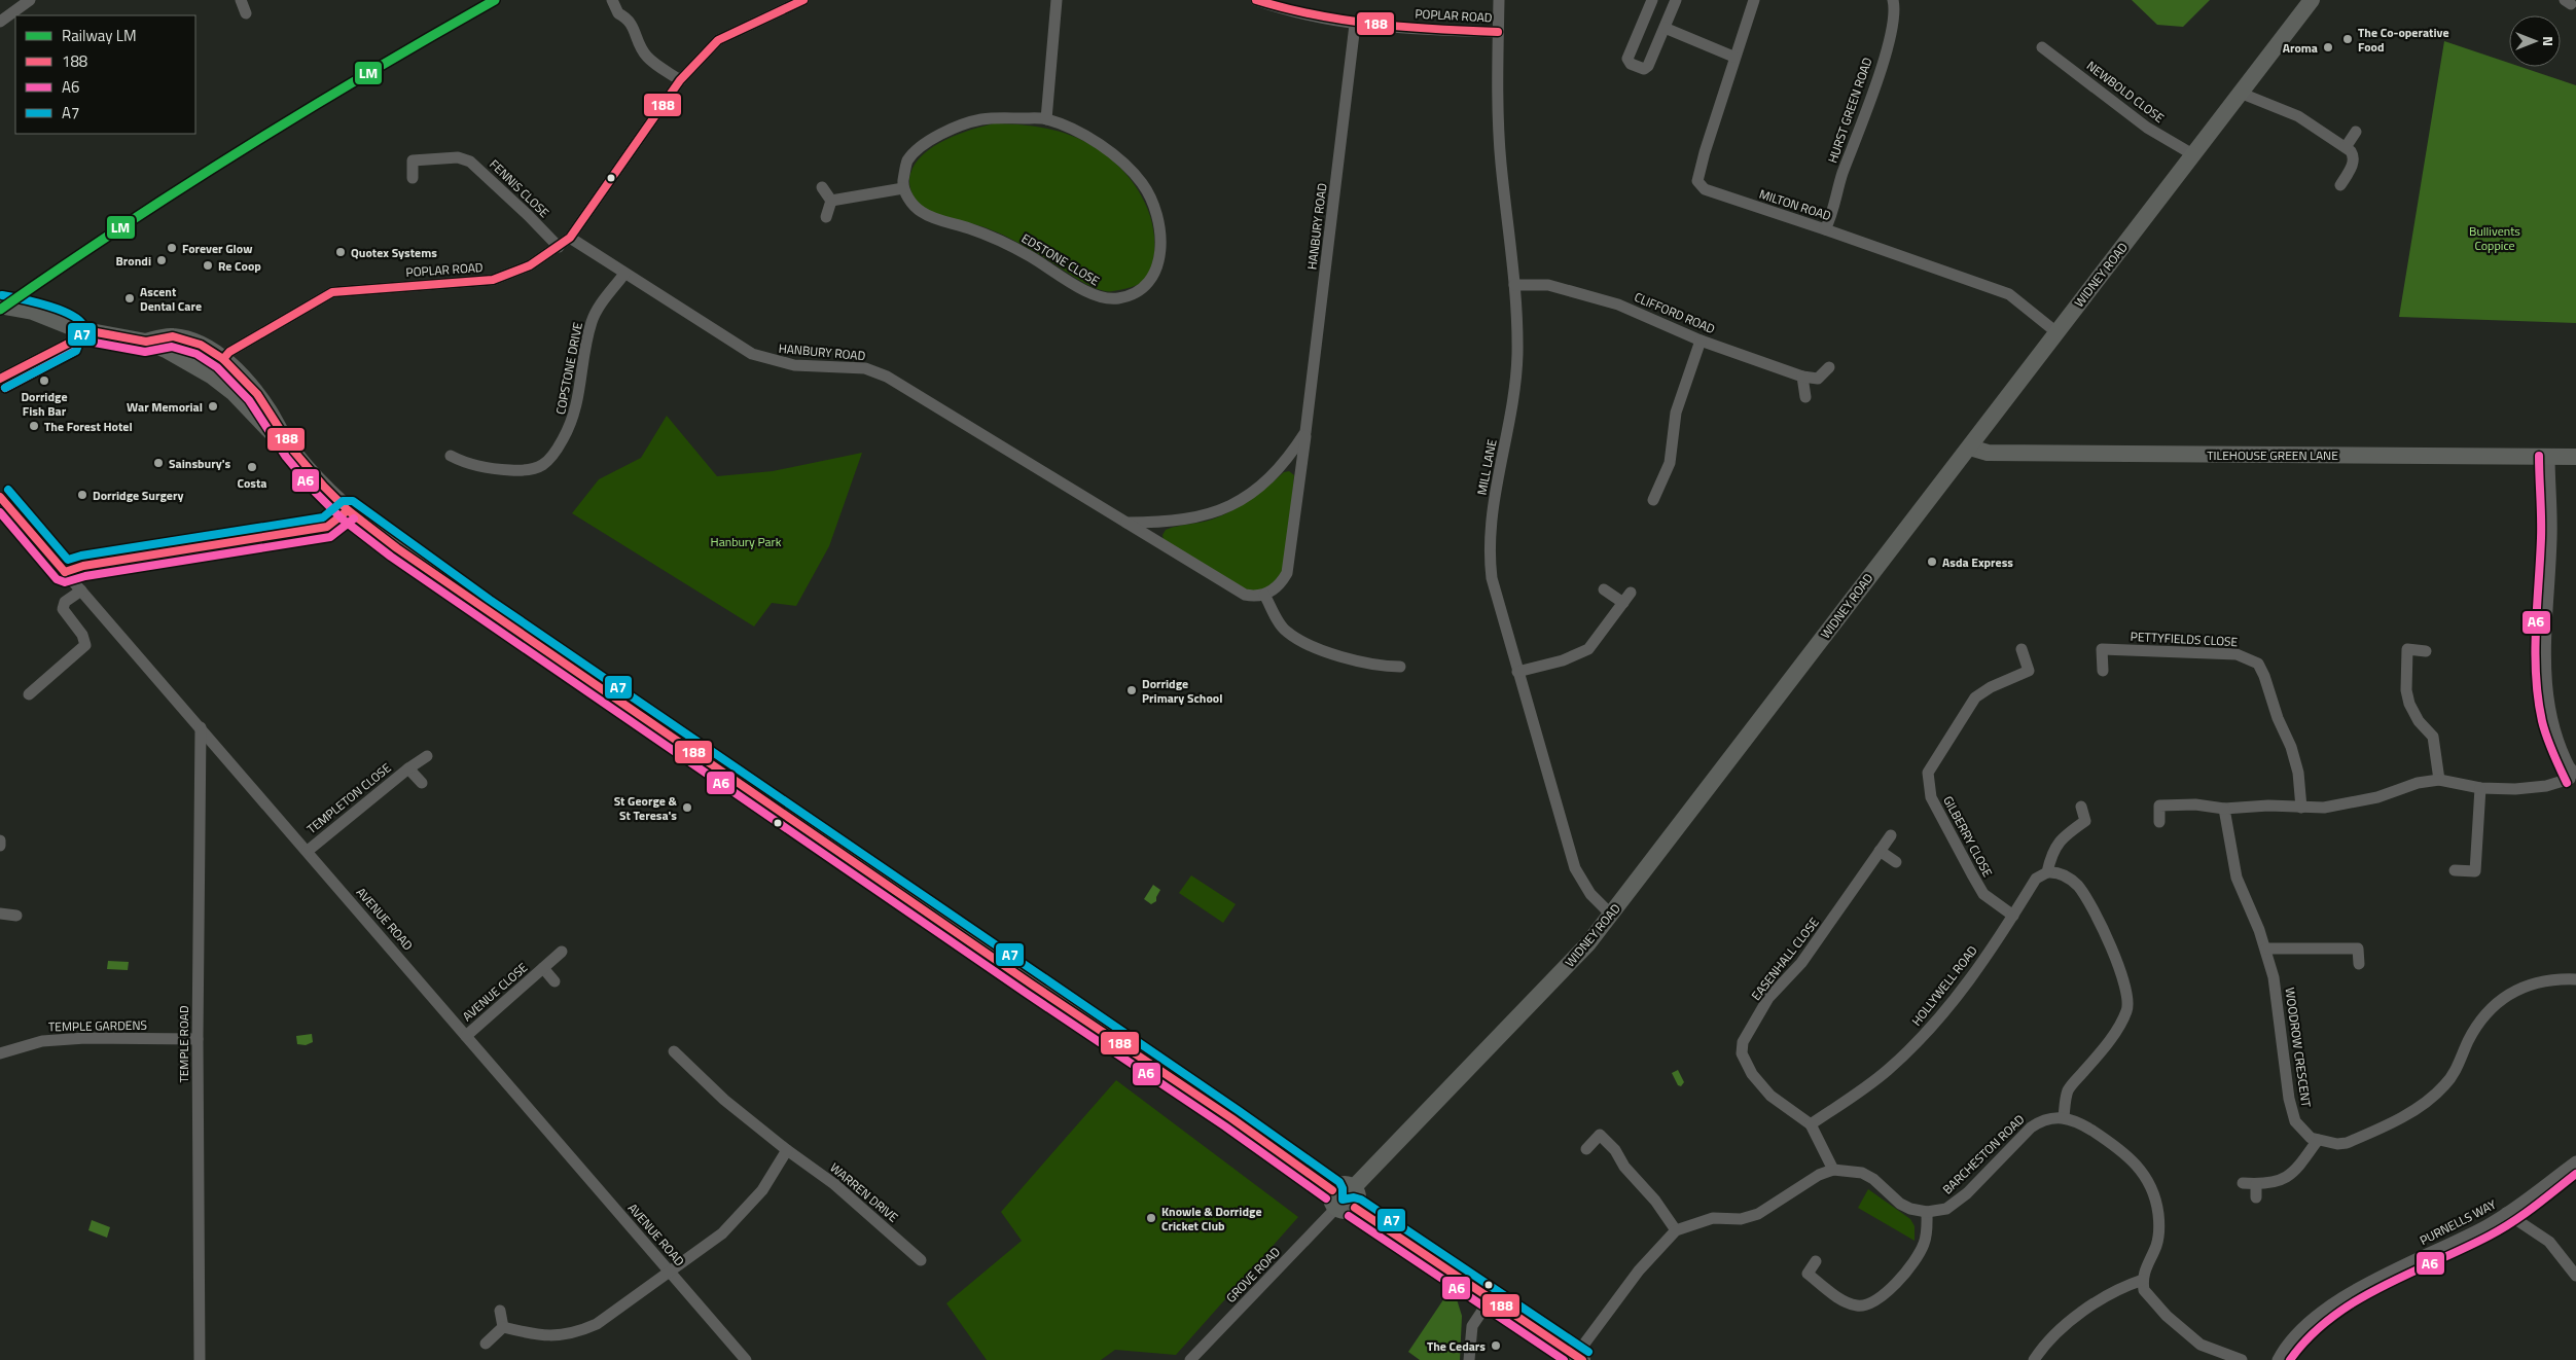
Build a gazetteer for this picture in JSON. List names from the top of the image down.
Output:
{
  "streets": {
    "main road": ["WIDNEY ROAD", "TILEHOUSE GREEN LANE"],
    "street": [
      "POPLAR ROAD",
      "NEWBOLD CLOSE",
      "HURST GREEN ROAD",
      "FENNIS CLOSE",
      "MILTON ROAD",
      "HANBURY ROAD",
      "EDSTONE CLOSE",
      "CLIFFORD ROAD",
      "COPSTONE DRIVE",
      "MILL LANE",
      "PETTYFIELDS CLOSE",
      "TEMPLETON CLOSE",
      "GILBERRY CLOSE",
      "AVENUE ROAD",
      "EASENHALL CLOSE",
      "HOLLYWELL ROAD",
      "AVENUE CLOSE",
      "TEMPLE GARDENS",
      "TEMPLE ROAD",
      "WOODROW CRESCENT",
      "BARCHESTON ROAD",
      "WARREN DRIVE",
      "PURNELLS WAY",
      "GROVE ROAD"
    ]
  },
  "crossings": [
    ["POPLAR ROAD", "FENNIS CLOSE"],
    ["POPLAR ROAD", "HANBURY ROAD"],
    ["POPLAR ROAD", "MILL LANE"],
    ["NEWBOLD CLOSE", "WIDNEY ROAD"],
    ["HURST GREEN ROAD", "MILTON ROAD"],
    ["MILTON ROAD", "WIDNEY ROAD"],
    ["HANBURY ROAD", "COPSTONE DRIVE"],
    ["WIDNEY ROAD", "TILEHOUSE GREEN LANE"],
    ["WIDNEY ROAD", "MILL LANE"],
    ["WIDNEY ROAD", "GROVE ROAD"],
    ["CLIFFORD ROAD", "MILL LANE"],
    ["TEMPLETON CLOSE", "AVENUE ROAD"],
    ["GILBERRY CLOSE", "HOLLYWELL ROAD"],
    ["AVENUE ROAD", "AVENUE CLOSE"],
    ["AVENUE ROAD", "TEMPLE ROAD"],
    ["EASENHALL CLOSE", "HOLLYWELL ROAD"],
    ["TEMPLE GARDENS", "TEMPLE ROAD"]
  ],
  "parks": ["Bullivents Coppice", "Hanbury Park"],
  "places": [
    "The Co-operative Food",
    "Aroma",
    "Forever Glow",
    "Quotex Systems",
    "Brondi",
    "Re Coop",
    "Ascent Dental Care",
    "Dorridge Fish Bar",
    "War Memorial",
    "The Forest Hotel",
    "Sainsbury's",
    "Costa",
    "Dorridge Surgery",
    "Asda Express",
    "Dorridge Primary School",
    "St George & St Teresa's",
    "Knowle & Dorridge Cricket Club",
    "The Cedars"
  ],
  "lines": [
    "rail line LM",
    "transit line 188",
    "transit line A7",
    "transit line A6"
  ],
  "legend": [
    "Railway LM",
    "188",
    "A6",
    "A7"
  ],
  "north": "right"
}
